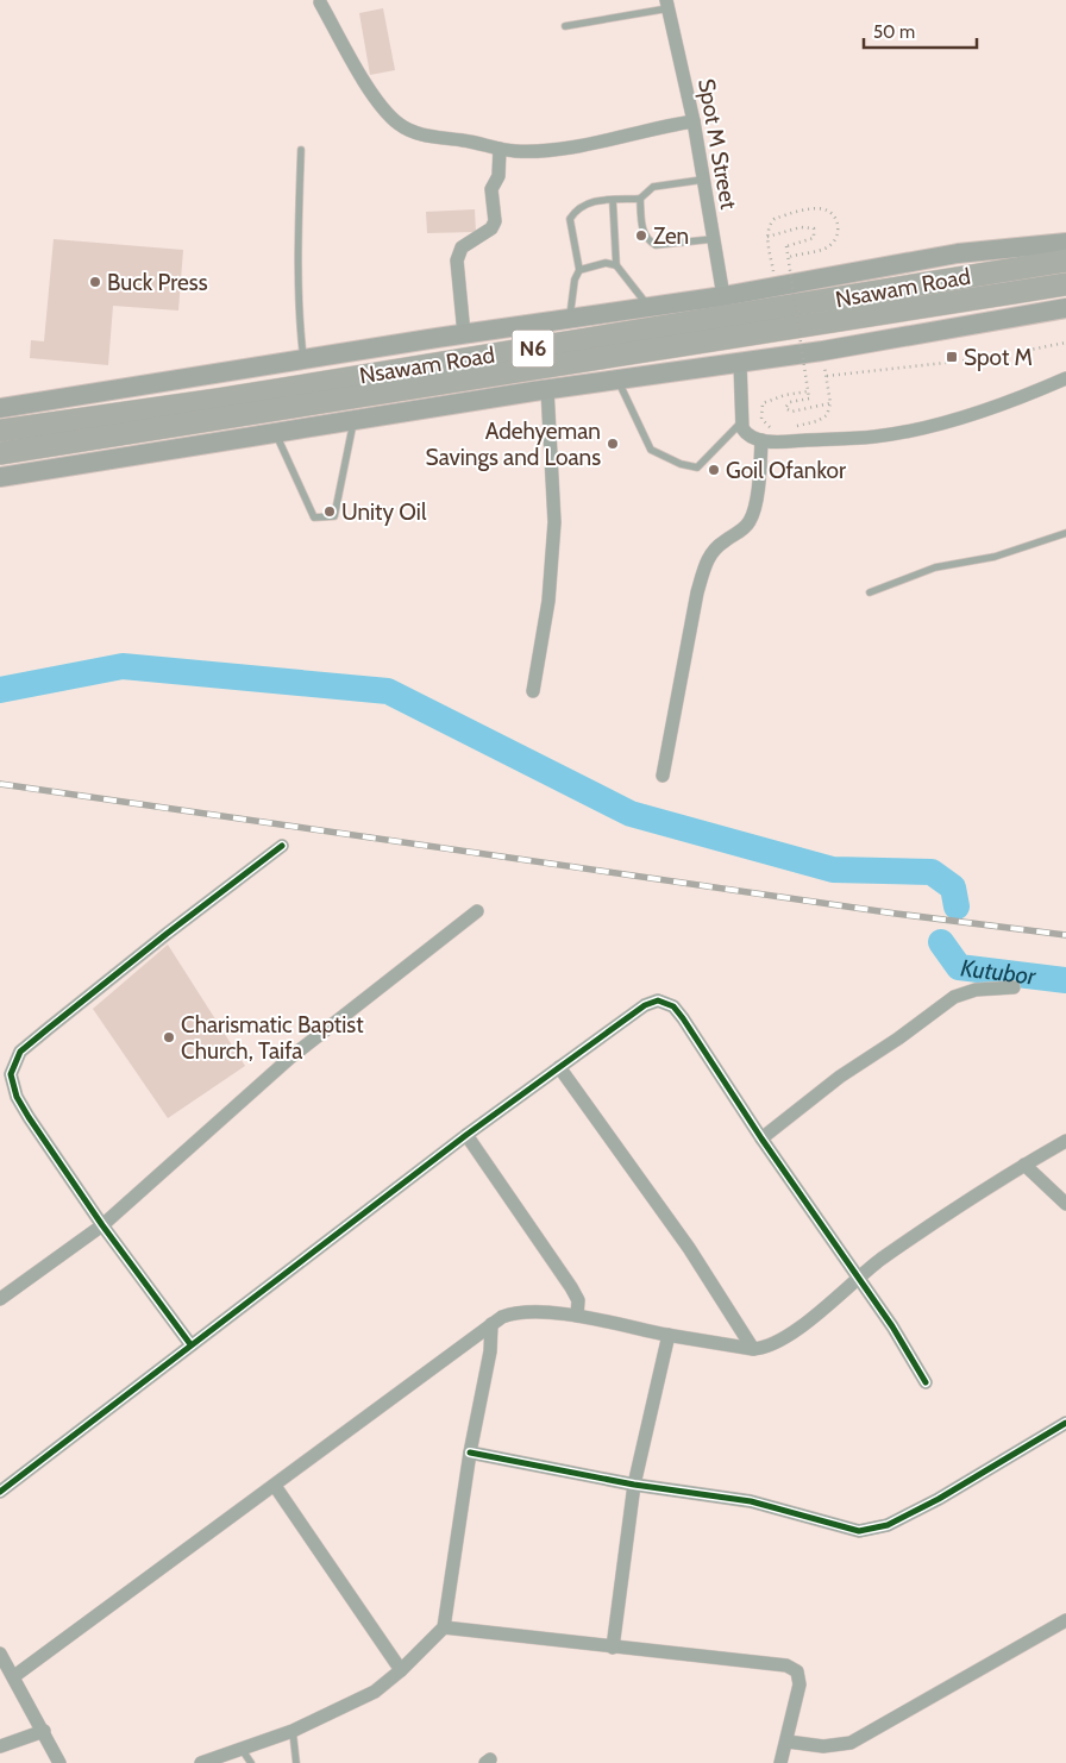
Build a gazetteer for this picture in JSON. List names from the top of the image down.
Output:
{
  "streets": {
    "highway": ["Nsawam Road", "N6"],
    "street": ["Spot M Street"]
  },
  "water": ["Kutubor"],
  "places": {
    "other": [
      "Zen",
      "Buck Press",
      "Adehyeman Savings and Loans",
      "Goil Ofankor",
      "Unity Oil",
      "Charismatic Baptist Church, Taifa"
    ],
    "transit": ["Spot M"]
  },
  "scale_bar": "50 m"
}
